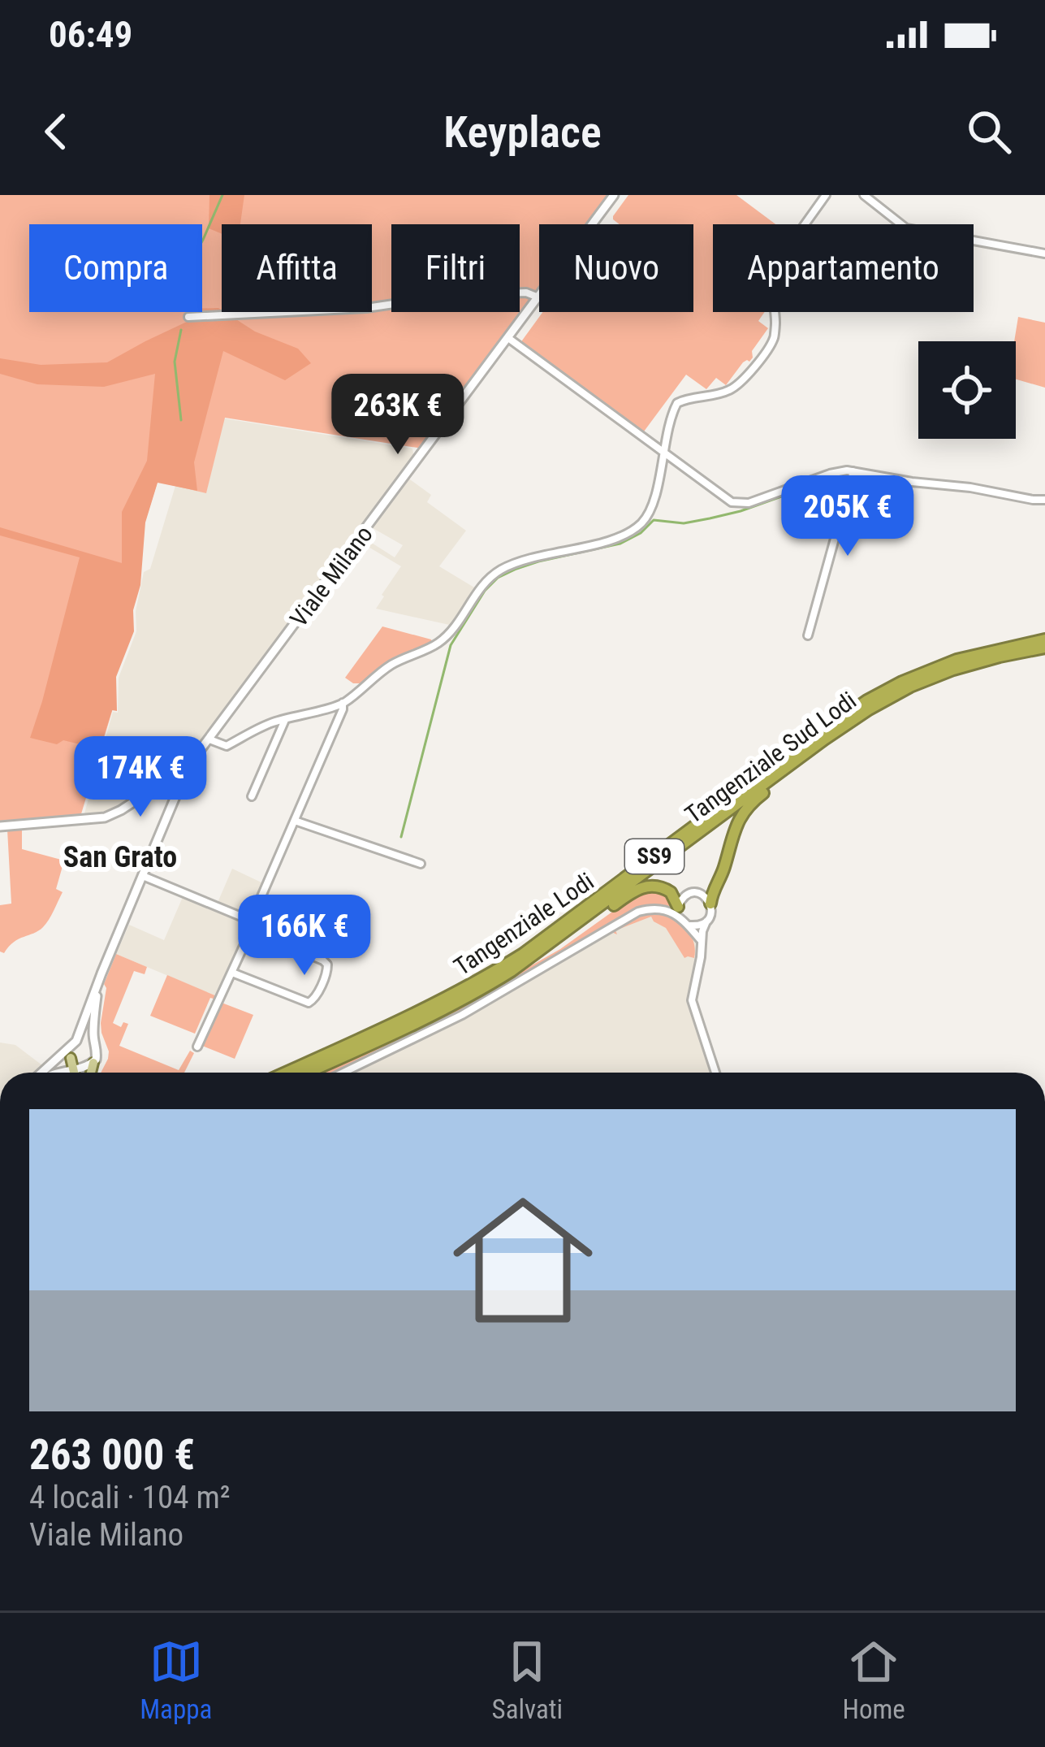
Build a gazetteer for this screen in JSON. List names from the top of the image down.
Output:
{
  "streets": {
    "highway": ["Tangenziale Sud Lodi", "SS9", "Tangenziale Lodi"],
    "street": ["Viale Milano"]
  },
  "districts": ["San Grato"],
  "page": {
    "status": "06:49",
    "header": "Keyplace",
    "chip": [
      "Compra",
      "Affitta",
      "Filtri",
      "Nuovo",
      "Appartamento"
    ],
    "price": [
      "263K €",
      "205K €",
      "174K €",
      "166K €"
    ],
    "list": [
      {
        "name": "263 000 €",
        "note": "4 locali · 104 m² · Viale Milano"
      }
    ],
    "tabs": ["Mappa", "Salvati", "Home"]
  }
}
